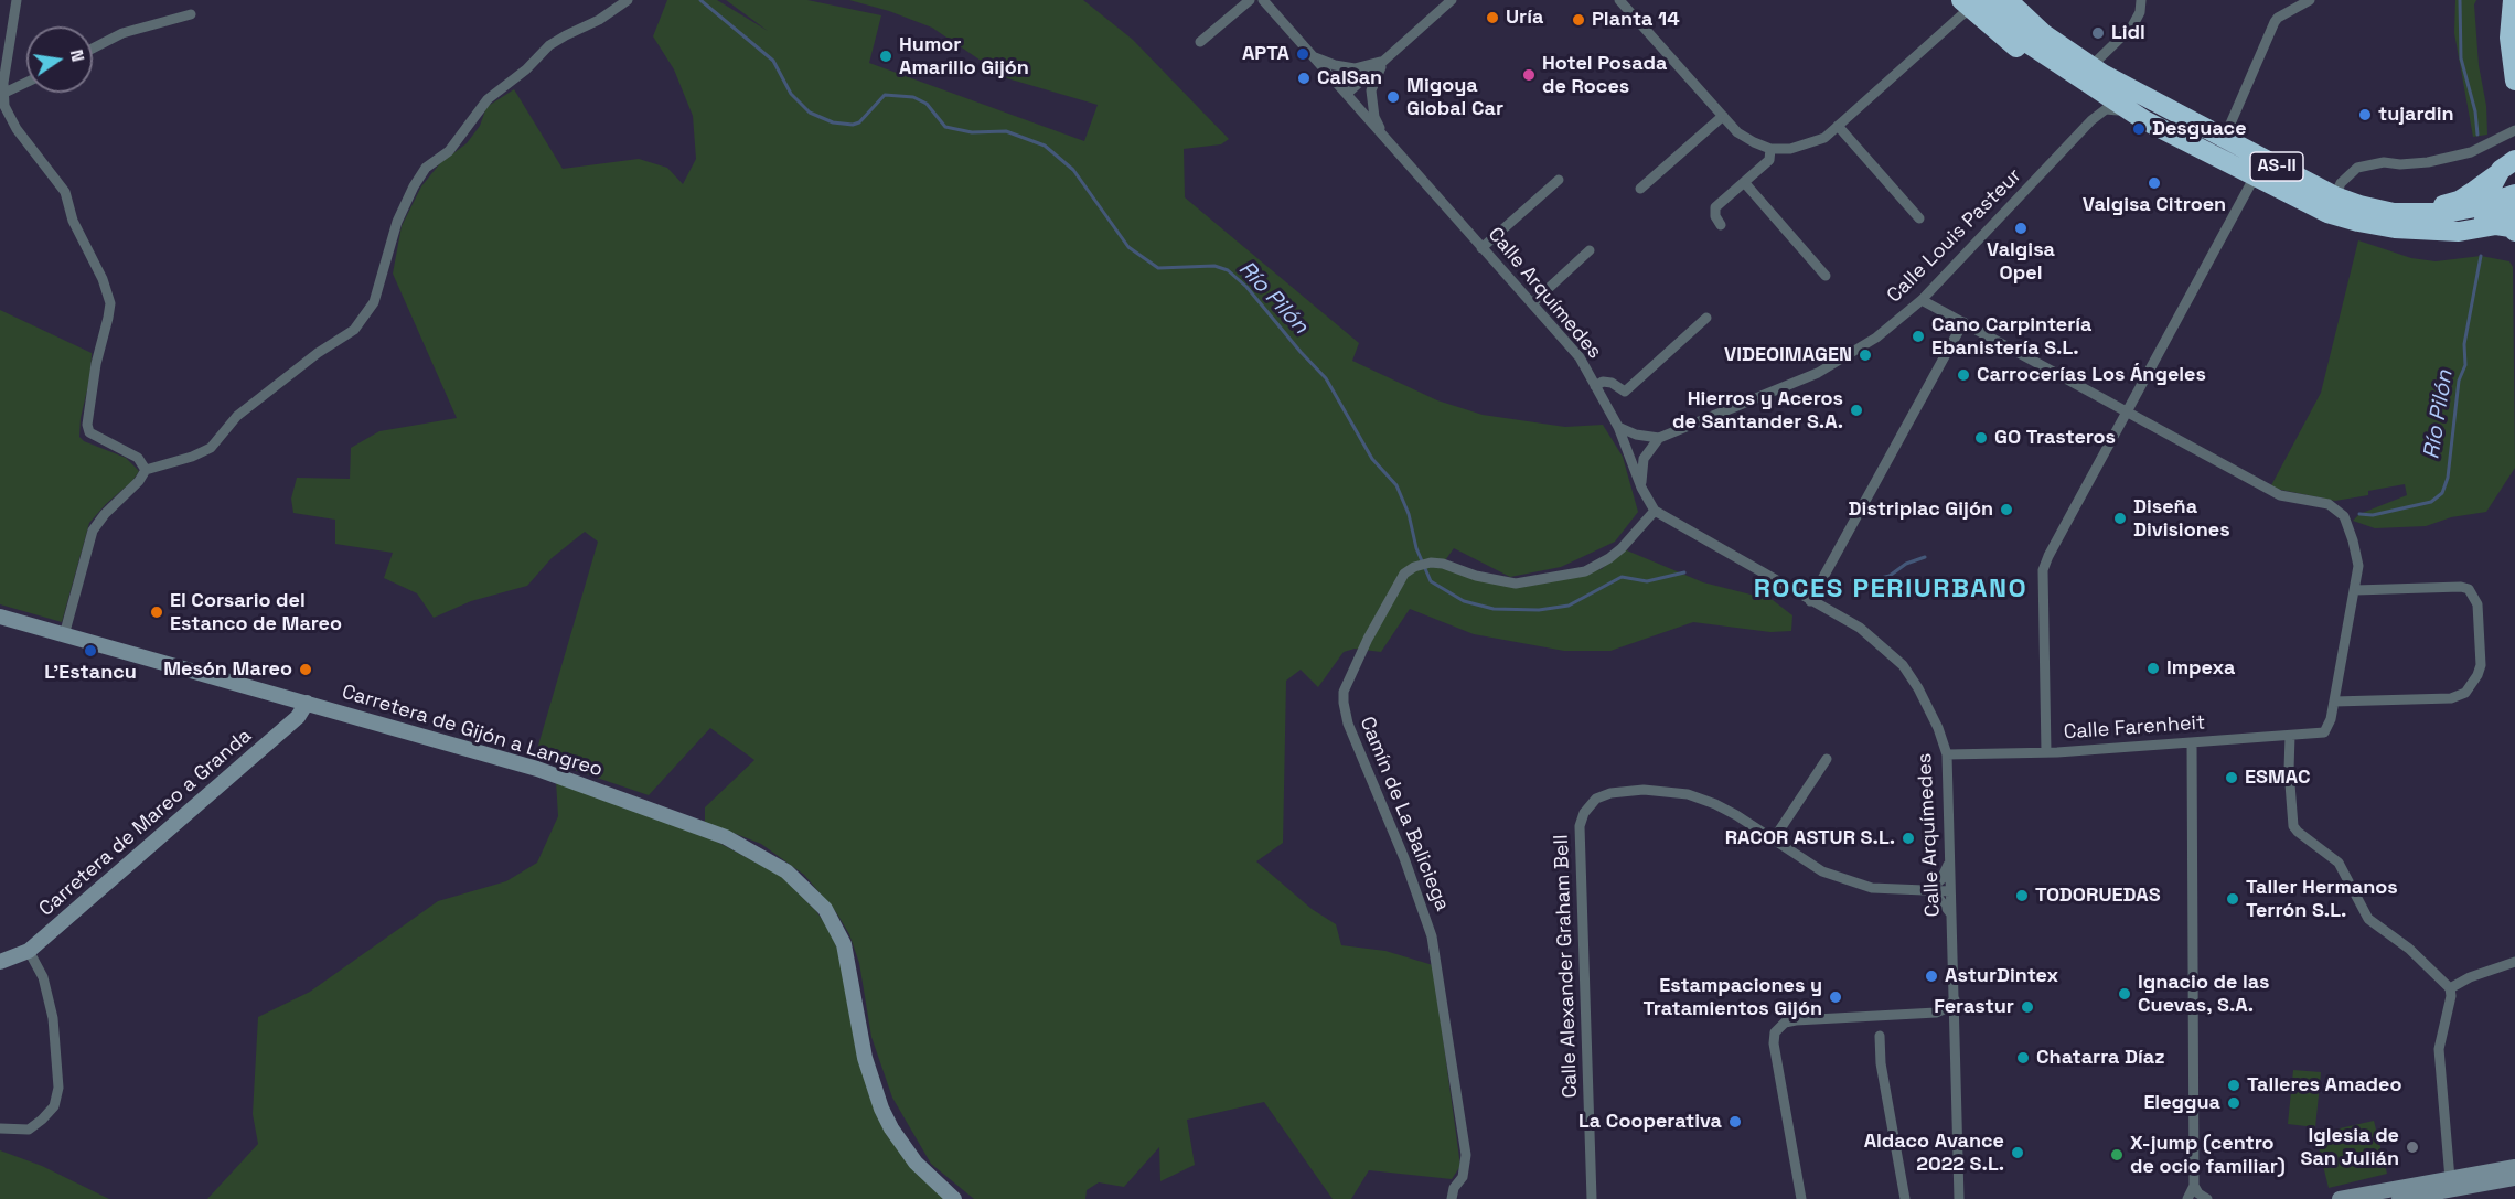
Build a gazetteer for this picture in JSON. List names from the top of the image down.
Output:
{
  "streets": {
    "highway": ["AS-II"],
    "street": [
      "Calle Louis Pasteur",
      "Calle Arquímedes",
      "Calle Farenheit",
      "Carretera de Gijón a Langreo",
      "Camín de La Baliciega",
      "Carretera de Mareo a Granda",
      "Calle Alexander Graham Bell"
    ]
  },
  "crossings": [
    ["Calle Arquímedes", "Calle Farenheit"],
    ["Calle Arquímedes", "Camín de La Baliciega"],
    ["Calle Arquímedes", "Calle Alexander Graham Bell"],
    ["Carretera de Gijón a Langreo", "Carretera de Mareo a Granda"]
  ],
  "districts": ["ROCES PERIURBANO"],
  "water": ["Río Pilón"],
  "places": [
    "Uría",
    "Planta 14",
    "Lidl",
    "APTA",
    "Humor Amarillo Gijón",
    "Hotel Posada de Roces",
    "CalSan",
    "Migoya Global Car",
    "tujardin",
    "Desguace",
    "Valgisa Citroen",
    "Valgisa Opel",
    "Cano Carpintería Ebanistería S.L.",
    "VIDEOIMAGEN",
    "Carrocerías Los Ángeles",
    "Hierros y Aceros de Santander S.A.",
    "GO Trasteros",
    "Distriplac Gijón",
    "Diseña Divisiones",
    "El Corsario del Estanco de Mareo",
    "L'Estancu",
    "Impexa",
    "Mesón Mareo",
    "ESMAC",
    "RACOR ASTUR S.L.",
    "TODORUEDAS",
    "Taller Hermanos Terrón S.L.",
    "AsturDintex",
    "Ignacio de las Cuevas, S.A.",
    "Estampaciones y Tratamientos Gijón",
    "Ferastur",
    "Chatarra Díaz",
    "Talleres Amadeo",
    "Eleggua",
    "La Cooperativa",
    "Iglesia de San Julián",
    "Aldaco Avance 2022 S.L.",
    "X-jump (centro de ocio familiar)"
  ],
  "north": "right"
}
